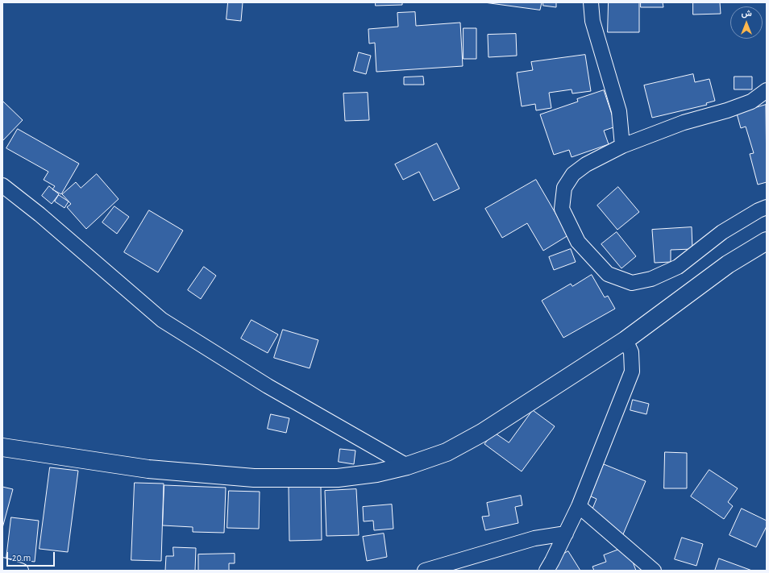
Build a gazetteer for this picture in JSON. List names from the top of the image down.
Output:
{
  "scale_bar": "20 m",
  "north": "top"
}
